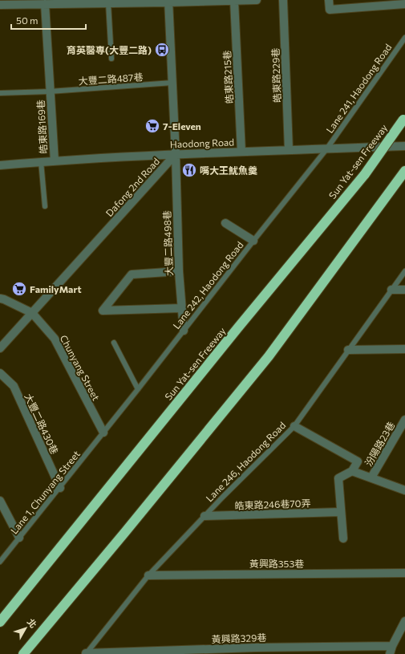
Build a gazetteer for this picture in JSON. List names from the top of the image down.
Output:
{
  "streets": {
    "highway": ["Sun Yat-sen Freeway"],
    "street": [
      "皓東路229巷",
      "皓東路215巷",
      "皓東路169巷",
      "Haodong Road",
      "Dafong 2nd Road",
      "大豐二路498巷",
      "Chunyang Street",
      "大豐二路430巷",
      "汾陽路23巷",
      "皓東路246巷70弄",
      "黃興路353巷",
      "黃興路329巷"
    ],
    "lane": [
      "大豐二路487巷",
      "Lane 241, Haodong Road",
      "Lane 242, Haodong Road",
      "Lane 246, Haodong Road",
      "Lane 1, Chunyang Street"
    ]
  },
  "crossings": [
    ["皓東路229巷", "Haodong Road"],
    ["皓東路215巷", "Haodong Road"],
    ["大豐二路487巷", "皓東路169巷"],
    ["Lane 241, Haodong Road", "Haodong Road"],
    ["Lane 241, Haodong Road", "Lane 242, Haodong Road"],
    ["皓東路169巷", "Haodong Road"],
    ["Haodong Road", "Dafong 2nd Road"],
    ["Haodong Road", "大豐二路498巷"],
    ["Haodong Road", "Lane 242, Haodong Road"],
    ["Dafong 2nd Road", "大豐二路498巷"],
    ["Dafong 2nd Road", "Chunyang Street"],
    ["大豐二路498巷", "Lane 242, Haodong Road"],
    ["Lane 242, Haodong Road", "Chunyang Street"],
    ["Lane 242, Haodong Road", "Lane 1, Chunyang Street"],
    ["Chunyang Street", "Lane 1, Chunyang Street"],
    ["大豐二路430巷", "Lane 1, Chunyang Street"],
    ["Lane 246, Haodong Road", "皓東路246巷70弄"],
    ["Lane 246, Haodong Road", "黃興路353巷"],
    ["Lane 246, Haodong Road", "黃興路329巷"]
  ],
  "places": {
    "bus stop": ["育英醫專(大豐二路)"],
    "supermarket": ["7-Eleven", "FamilyMart"],
    "restaurant": ["嘴大王魷魚羹"]
  },
  "scale_bar": "50 m",
  "north": "top right"
}
